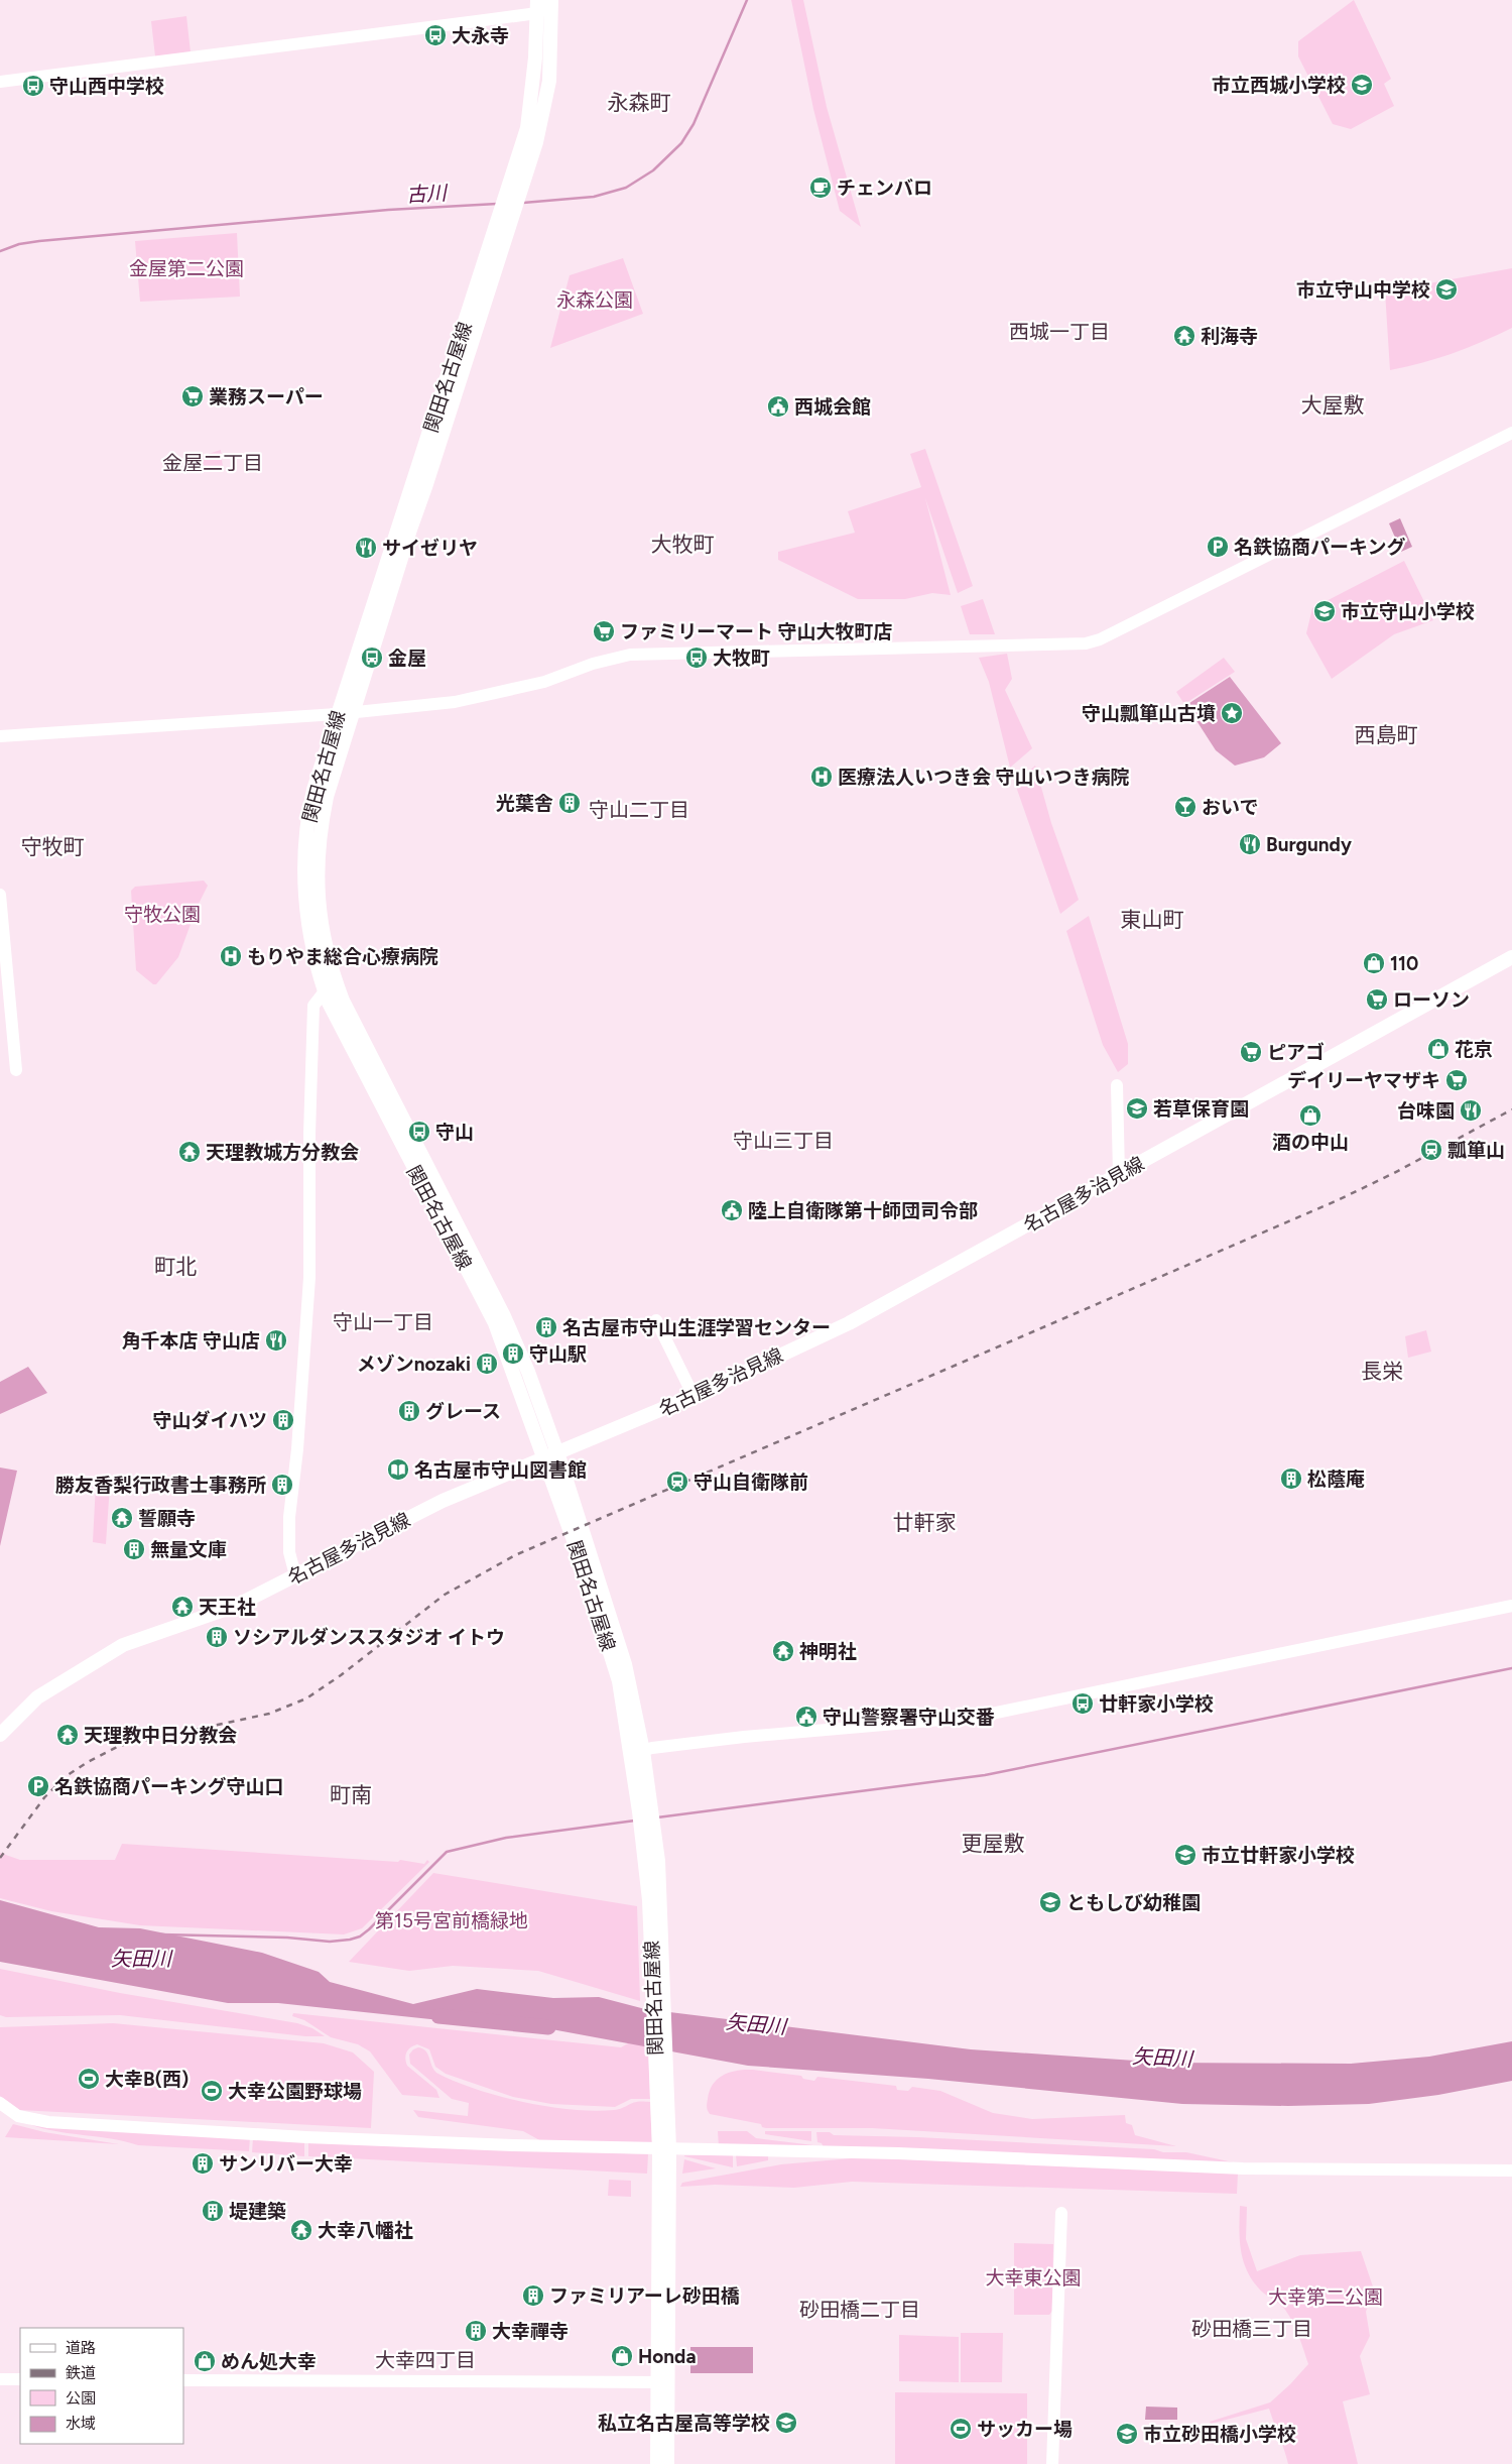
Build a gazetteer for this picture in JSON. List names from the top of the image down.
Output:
{
  "streets": {
    "main road": ["関田名古屋線", "名古屋多治見線"]
  },
  "crossings": [
    ["関田名古屋線", "名古屋多治見線"]
  ],
  "districts": [
    "永森町",
    "西城一丁目",
    "大屋敷",
    "金屋二丁目",
    "大牧町",
    "西島町",
    "守山二丁目",
    "守牧町",
    "東山町",
    "守山三丁目",
    "町北",
    "守山一丁目",
    "長栄",
    "廿軒家",
    "町南",
    "更屋敷",
    "砂田橋二丁目",
    "砂田橋三丁目",
    "大幸四丁目"
  ],
  "water": ["古川", "矢田川"],
  "parks": [
    "金屋第二公園",
    "永森公園",
    "守牧公園",
    "第15号宮前橋緑地",
    "大幸東公園",
    "大幸第二公園"
  ],
  "places": {
    "bus stop": [
      "大永寺",
      "守山西中学校",
      "金屋",
      "大牧町",
      "守山",
      "廿軒家小学校"
    ],
    "school or university": [
      "市立西城小学校",
      "市立守山中学校",
      "市立守山小学校",
      "若草保育園",
      "市立廿軒家小学校",
      "ともしび幼稚園",
      "私立名古屋高等学校",
      "市立砂田橋小学校"
    ],
    "cafe": ["チェンバロ"],
    "temple": [
      "利海寺",
      "天理教城方分教会",
      "誓願寺",
      "天王社",
      "神明社",
      "天理教中日分教会",
      "大幸八幡社"
    ],
    "supermarket": [
      "業務スーパー",
      "ファミリーマート 守山大牧町店",
      "ローソン",
      "ピアゴ",
      "デイリーヤマザキ"
    ],
    "public building": ["西城会館", "陸上自衛隊第十師団司令部", "守山警察署守山交番"],
    "parking": ["名鉄協商パーキング", "名鉄協商パーキング守山口"],
    "restaurant": [
      "サイゼリヤ",
      "Burgundy",
      "台味園",
      "角千本店 守山店"
    ],
    "place": ["守山瓢箪山古墳"],
    "hospital": ["医療法人いつき会 守山いつき病院", "もりやま総合心療病院"],
    "building": [
      "光葉舎",
      "名古屋市守山生涯学習センター",
      "守山駅",
      "メゾンnozaki",
      "グレース",
      "守山ダイハツ",
      "松蔭庵",
      "勝友香梨行政書士事務所",
      "無量文庫",
      "ソシアルダンススタジオ イトウ",
      "サンリバー大幸",
      "堤建築",
      "ファミリアーレ砂田橋",
      "大幸禪寺"
    ],
    "bar": ["おいで"],
    "shop": [
      "110",
      "花京",
      "酒の中山",
      "Honda",
      "めん処大幸"
    ],
    "station": ["瓢箪山", "守山自衛隊前"],
    "library": ["名古屋市守山図書館"],
    "sports": ["大幸B(西)", "大幸公園野球場", "サッカー場"]
  },
  "legend": [
    "道路",
    "鉄道",
    "公園",
    "水域"
  ]
}
